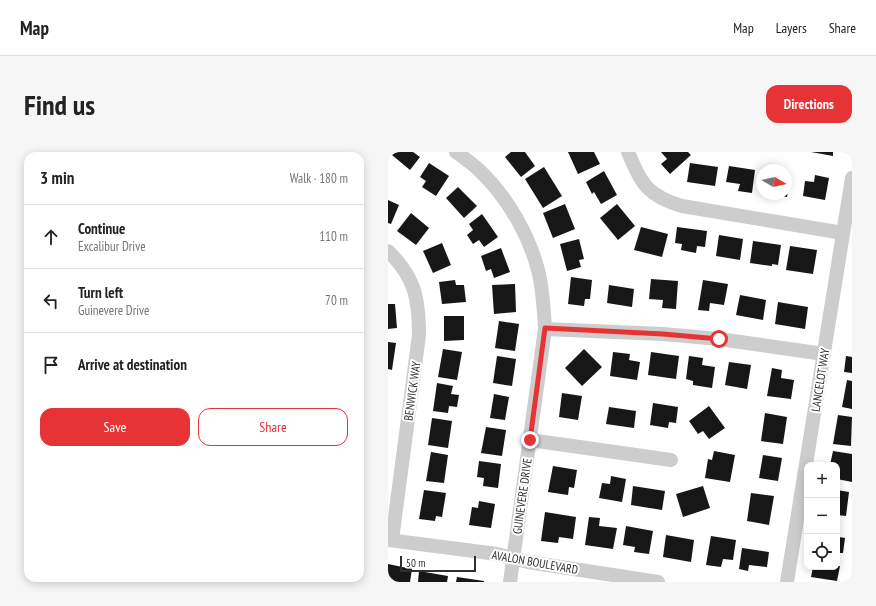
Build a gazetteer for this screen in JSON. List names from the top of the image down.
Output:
{
  "streets": {
    "street": [
      "LANCELOT WAY",
      "BENWICK WAY",
      "GUINEVERE DRIVE",
      "AVALON BOULEVARD"
    ]
  },
  "crossings": [
    ["BENWICK WAY", "AVALON BOULEVARD"],
    ["GUINEVERE DRIVE", "AVALON BOULEVARD"]
  ],
  "scale_bar": "50 m",
  "north": "right",
  "page": {
    "header": "Map",
    "nav": ["Map", "Layers", "Share"],
    "buttons": [
      "Directions",
      ["Save", "Share"]
    ],
    "title": "Find us",
    "heading": ["3 min", "Walk · 180 m"],
    "list": [
      ["Continue", "Excalibur Drive", "110 m"],
      ["Turn left", "Guinevere Drive", "70 m"],
      "Arrive at destination"
    ],
    "map_buttons": ["+", "−"],
    "scale": "50 m"
  }
}
